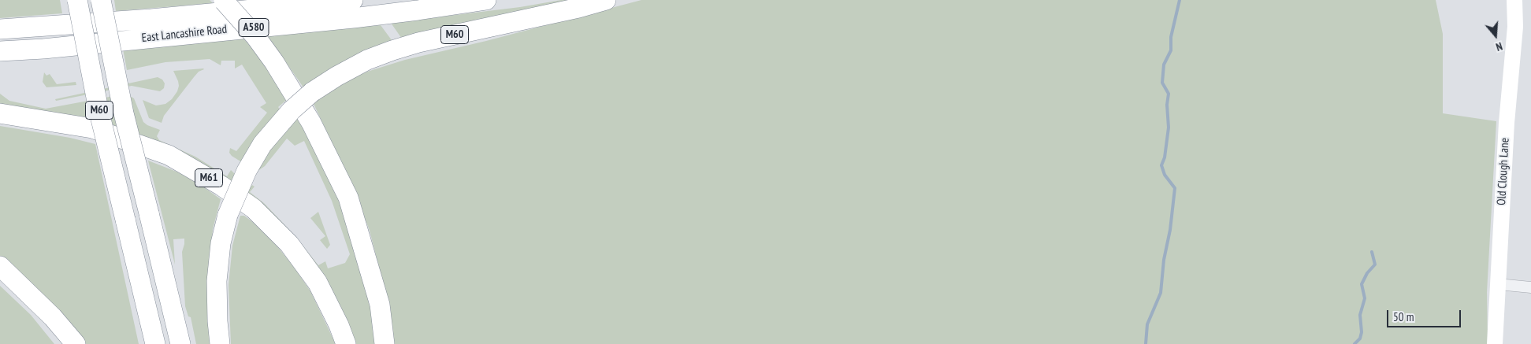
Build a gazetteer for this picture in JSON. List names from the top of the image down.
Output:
{
  "streets": {
    "highway": [
      "A580",
      "East Lancashire Road",
      "M60",
      "M61"
    ],
    "street": ["Old Clough Lane"]
  },
  "scale_bar": "50 m",
  "north": "bottom"
}
